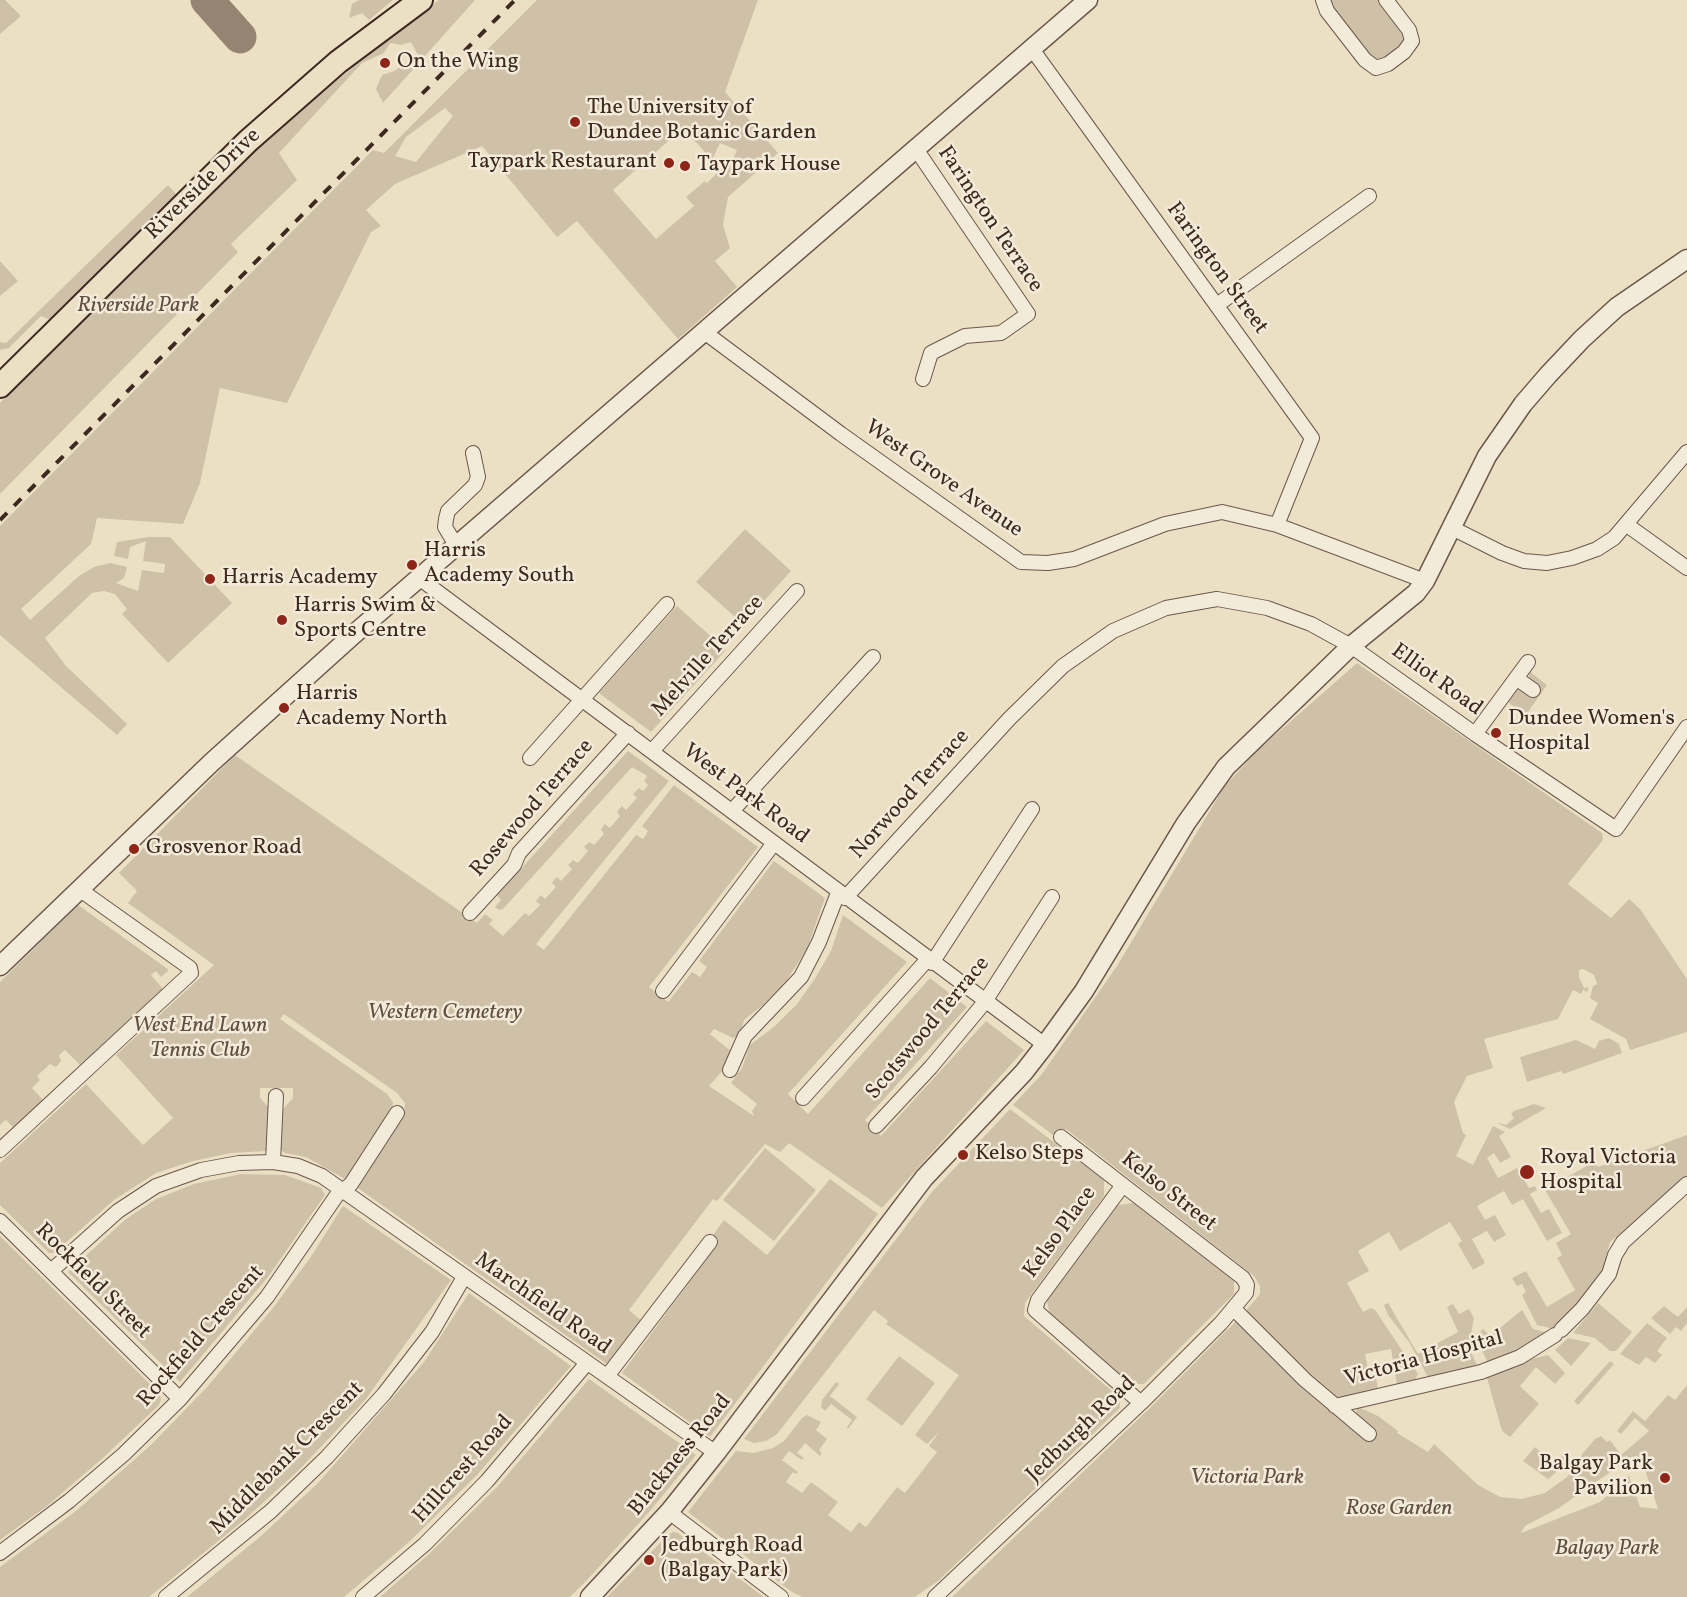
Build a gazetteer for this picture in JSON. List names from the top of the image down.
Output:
{
  "streets": {
    "main road": ["Riverside Drive"],
    "street": [
      "Farington Terrace",
      "Farington Street",
      "West Grove Avenue",
      "Melville Terrace",
      "Elliot Road",
      "West Park Road",
      "Norwood Terrace",
      "Rosewood Terrace",
      "Scotswood Terrace",
      "Kelso Street",
      "Kelso Place",
      "Rockfield Street",
      "Marchfield Road",
      "Rockfield Crescent",
      "Victoria Hospital",
      "Jedburgh Road",
      "Blackness Road",
      "Middlebank Crescent",
      "Hillcrest Road"
    ]
  },
  "crossings": [
    ["Farington Street", "West Grove Avenue"],
    ["Melville Terrace", "West Park Road"],
    ["Elliot Road", "Norwood Terrace"],
    ["Elliot Road", "Blackness Road"],
    ["West Park Road", "Norwood Terrace"],
    ["West Park Road", "Rosewood Terrace"],
    ["West Park Road", "Scotswood Terrace"],
    ["West Park Road", "Blackness Road"],
    ["Kelso Street", "Kelso Place"],
    ["Kelso Street", "Jedburgh Road"],
    ["Kelso Place", "Jedburgh Road"],
    ["Rockfield Street", "Marchfield Road"],
    ["Rockfield Street", "Rockfield Crescent"],
    ["Marchfield Road", "Rockfield Crescent"],
    ["Marchfield Road", "Blackness Road"],
    ["Marchfield Road", "Middlebank Crescent"],
    ["Marchfield Road", "Hillcrest Road"]
  ],
  "parks": [
    "Riverside Park",
    "Western Cemetery",
    "West End Lawn Tennis Club",
    "Victoria Park",
    "Rose Garden",
    "Balgay Park"
  ],
  "places": [
    "On the Wing",
    "The University of Dundee Botanic Garden",
    "Taypark Restaurant",
    "Taypark House",
    "Harris Academy South",
    "Harris Academy",
    "Harris Swim & Sports Centre",
    "Harris Academy North",
    "Dundee Women's Hospital",
    "Grosvenor Road",
    "Kelso Steps",
    "Royal Victoria Hospital",
    "Balgay Park Pavilion",
    "Jedburgh Road (Balgay Park)"
  ]
}
